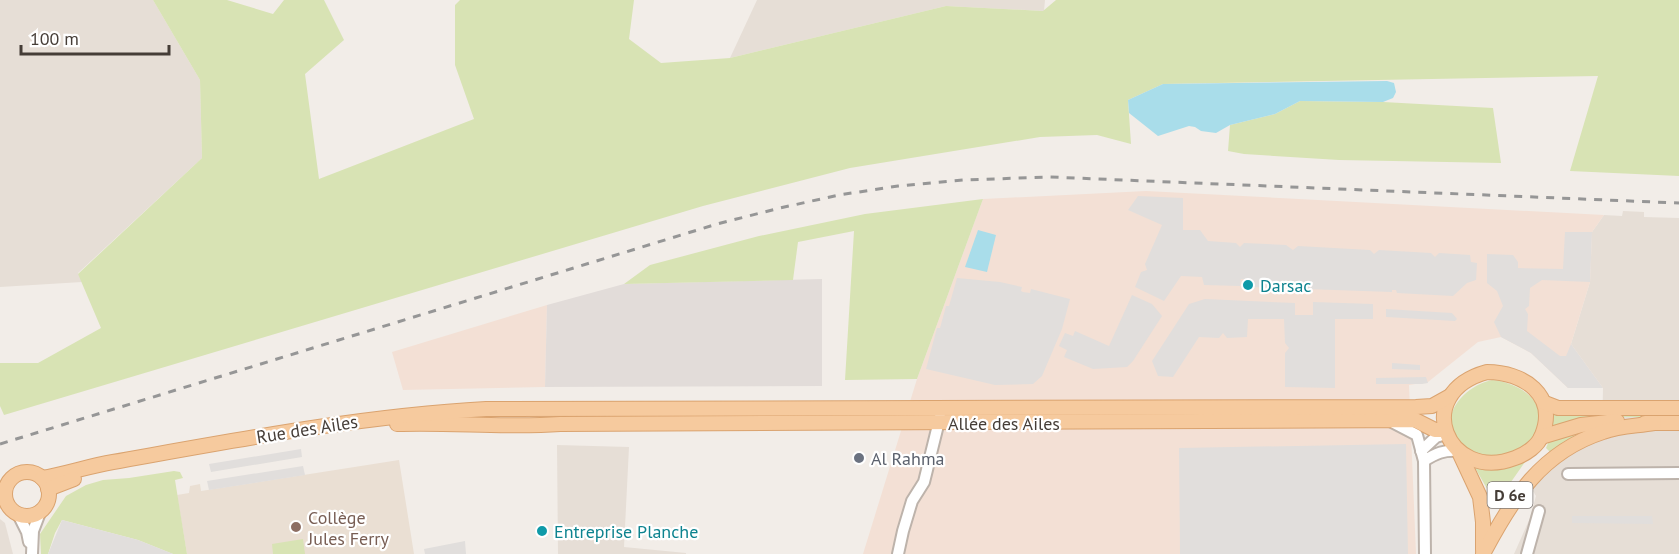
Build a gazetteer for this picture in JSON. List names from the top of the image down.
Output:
{
  "streets": {
    "main road": ["Allée des Ailes", "Rue des Ailes", "D 6e"]
  },
  "crossings": [
    ["Allée des Ailes", "Rue des Ailes"],
    ["Allée des Ailes", "D 6e"]
  ],
  "places": [
    "Darsac",
    "Al Rahma",
    "Collège Jules Ferry",
    "Entreprise Planche"
  ],
  "scale_bar": "100 m"
}
